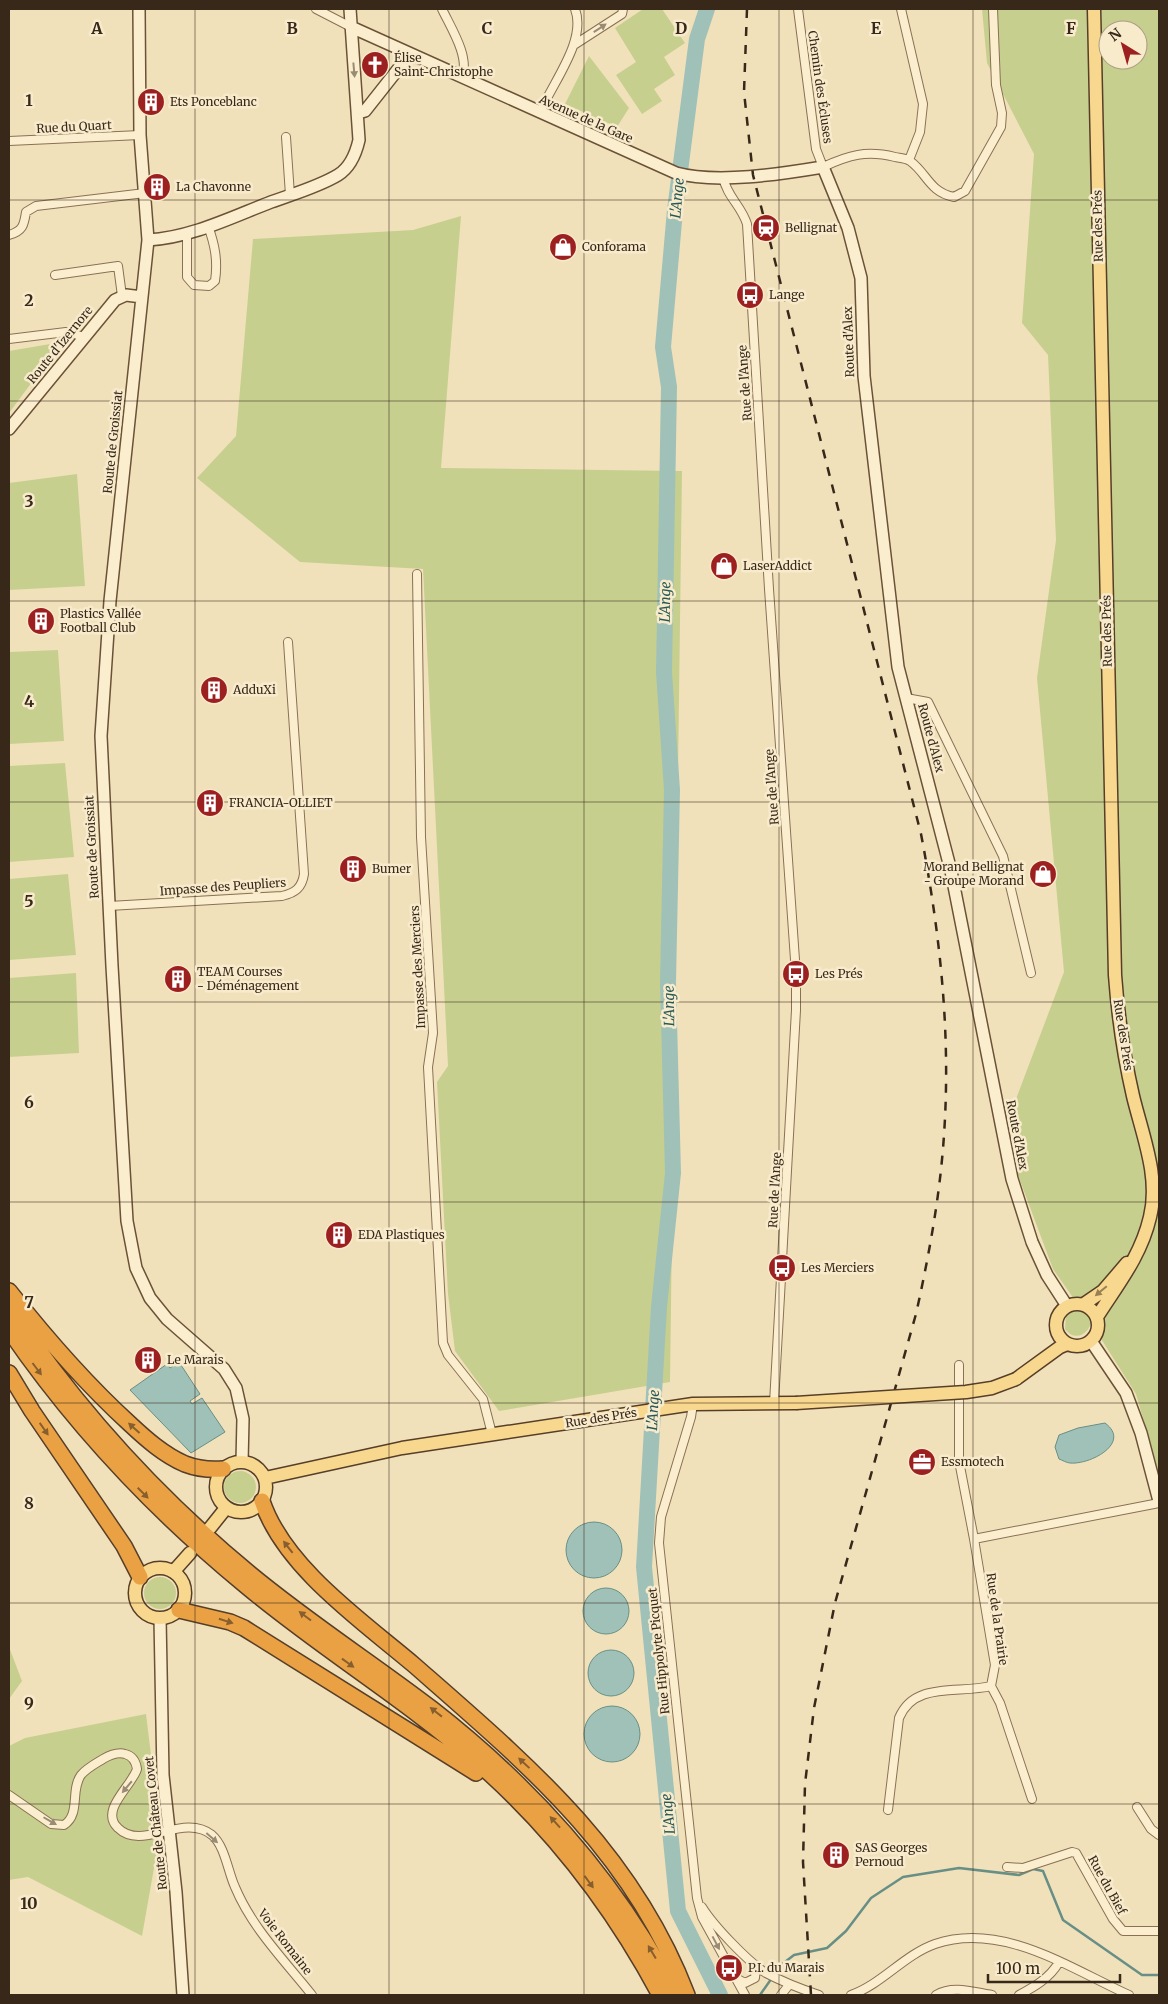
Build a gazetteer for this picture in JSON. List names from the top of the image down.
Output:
{
  "streets": {
    "main road": ["Rue des Prés"],
    "street": [
      "Chemin des Écluses",
      "Avenue de la Gare",
      "Rue du Quart",
      "Route d'Alex",
      "Route d'Izernore",
      "Rue de l'Ange",
      "Route de Groissiat",
      "Impasse des Peupliers",
      "Impasse des Merciers",
      "Rue de la Prairie",
      "Rue Hippolyte Picquet",
      "Route de Château Covet",
      "Rue du Bief",
      "Voie Romaine"
    ]
  },
  "crossings": [
    ["Chemin des Écluses", "Avenue de la Gare"],
    ["Chemin des Écluses", "Route d'Alex"],
    ["Avenue de la Gare", "Route d'Alex"],
    ["Avenue de la Gare", "Rue de l'Ange"],
    ["Rue du Quart", "Route de Groissiat"],
    ["Rue des Prés", "Route d'Alex"],
    ["Rue des Prés", "Rue de l'Ange"],
    ["Rue des Prés", "Route de Groissiat"],
    ["Rue des Prés", "Impasse des Merciers"],
    ["Rue des Prés", "Rue Hippolyte Picquet"],
    ["Route de Groissiat", "Impasse des Peupliers"],
    ["Route de Château Covet", "Voie Romaine"]
  ],
  "water": ["L'Ange"],
  "places": {
    "church": ["Élise Saint-Christophe"],
    "building": [
      "Ets Ponceblanc",
      "La Chavonne",
      "Plastics Vallée Football Club",
      "AdduXi",
      "FRANCIA-OLLIET",
      "Bumer",
      "TEAM Courses - Déménagement",
      "EDA Plastiques",
      "Le Marais",
      "SAS Georges Pernoud"
    ],
    "station": ["Bellignat"],
    "shop": ["Conforama", "LaserAddict", "Morand Bellignat - Groupe Morand"],
    "bus stop": [
      "Lange",
      "Les Prés",
      "Les Merciers",
      "P.I. du Marais"
    ],
    "office": ["Essmotech"]
  },
  "scale_bar": "100 m",
  "north": "top left",
  "grid": {
    "columns": [
      "A",
      "B",
      "C",
      "D",
      "E",
      "F"
    ],
    "rows": [
      "1",
      "2",
      "3",
      "4",
      "5",
      "6",
      "7",
      "8",
      "9",
      "10"
    ]
  }
}
